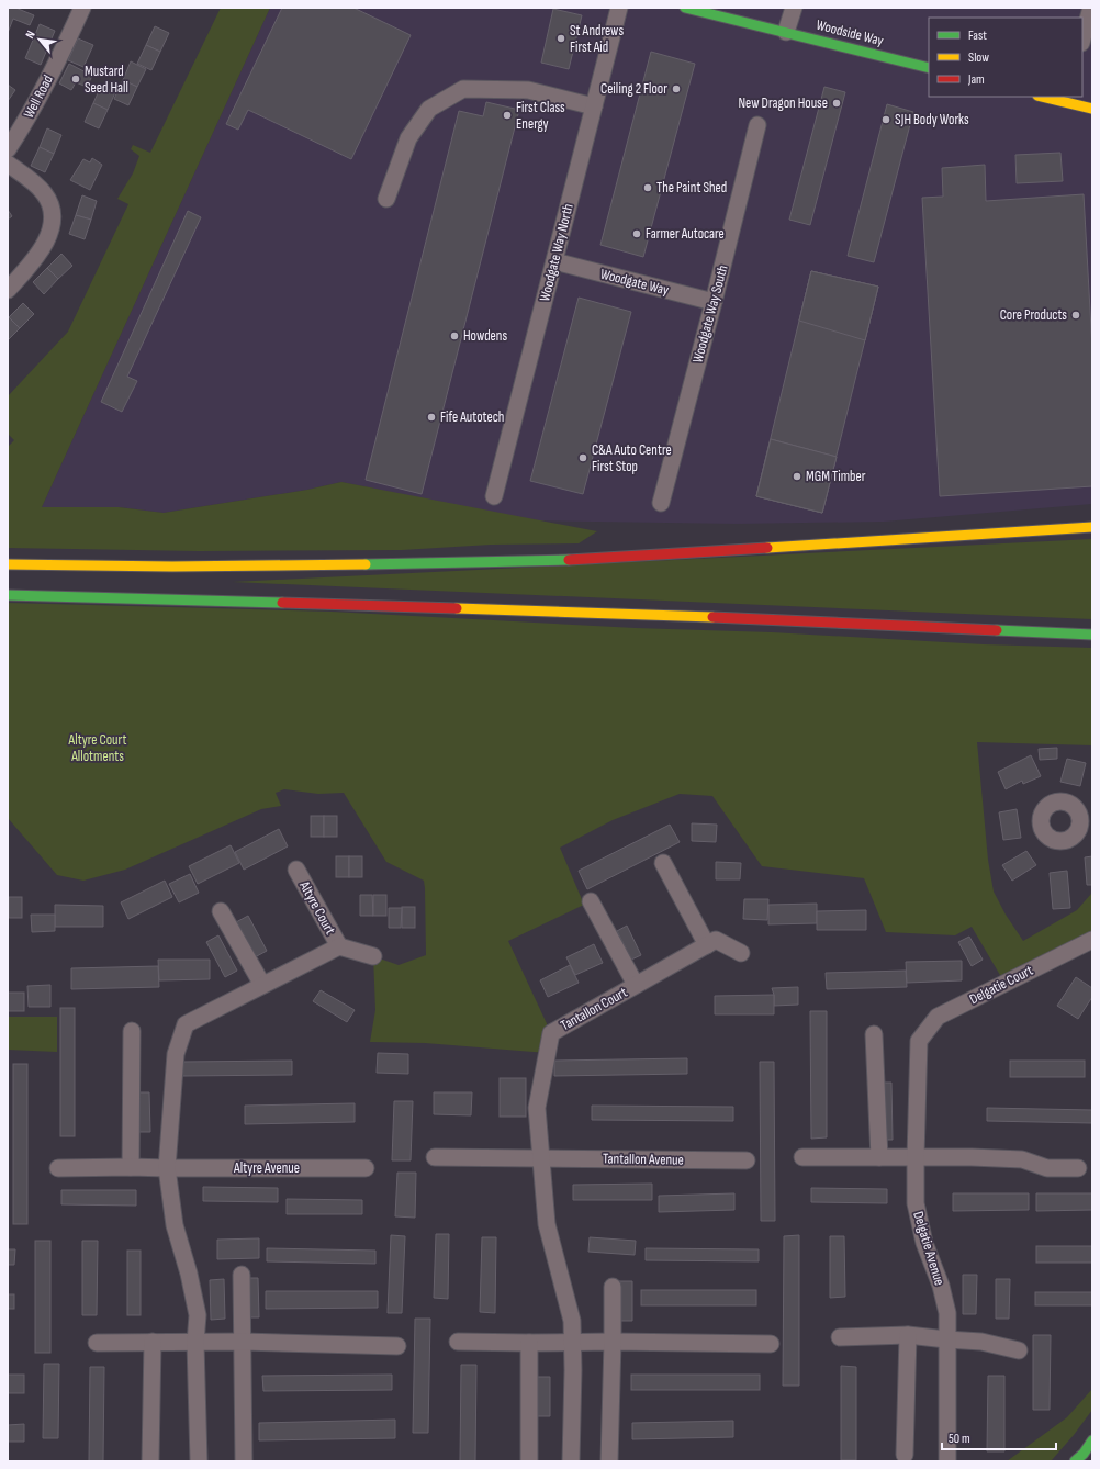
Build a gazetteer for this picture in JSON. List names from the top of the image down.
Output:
{
  "streets": {
    "main road": ["Woodside Way"],
    "street": [
      "Well Road",
      "Woodgate Way North",
      "Woodgate Way",
      "Woodgate Way South",
      "Altyre Court",
      "Delgatie Court",
      "Tantallon Court",
      "Tantallon Avenue",
      "Altyre Avenue",
      "Delgatie Avenue"
    ]
  },
  "crossings": [
    ["Woodgate Way North", "Woodgate Way"],
    ["Woodgate Way", "Woodgate Way South"],
    ["Altyre Court", "Altyre Avenue"],
    ["Delgatie Court", "Delgatie Avenue"],
    ["Tantallon Court", "Tantallon Avenue"]
  ],
  "parks": ["Altyre Court Allotments"],
  "places": [
    "St Andrews First Aid",
    "Mustard Seed Hall",
    "Ceiling 2 Floor",
    "New Dragon House",
    "First Class Energy",
    "SJH Body Works",
    "The Paint Shed",
    "Farmer Autocare",
    "Core Products",
    "Howdens",
    "Fife Autotech",
    "C&A Auto Centre First Stop",
    "MGM Timber"
  ],
  "legend": ["Fast", "Slow", "Jam"],
  "scale_bar": "50 m",
  "north": "top left"
}
